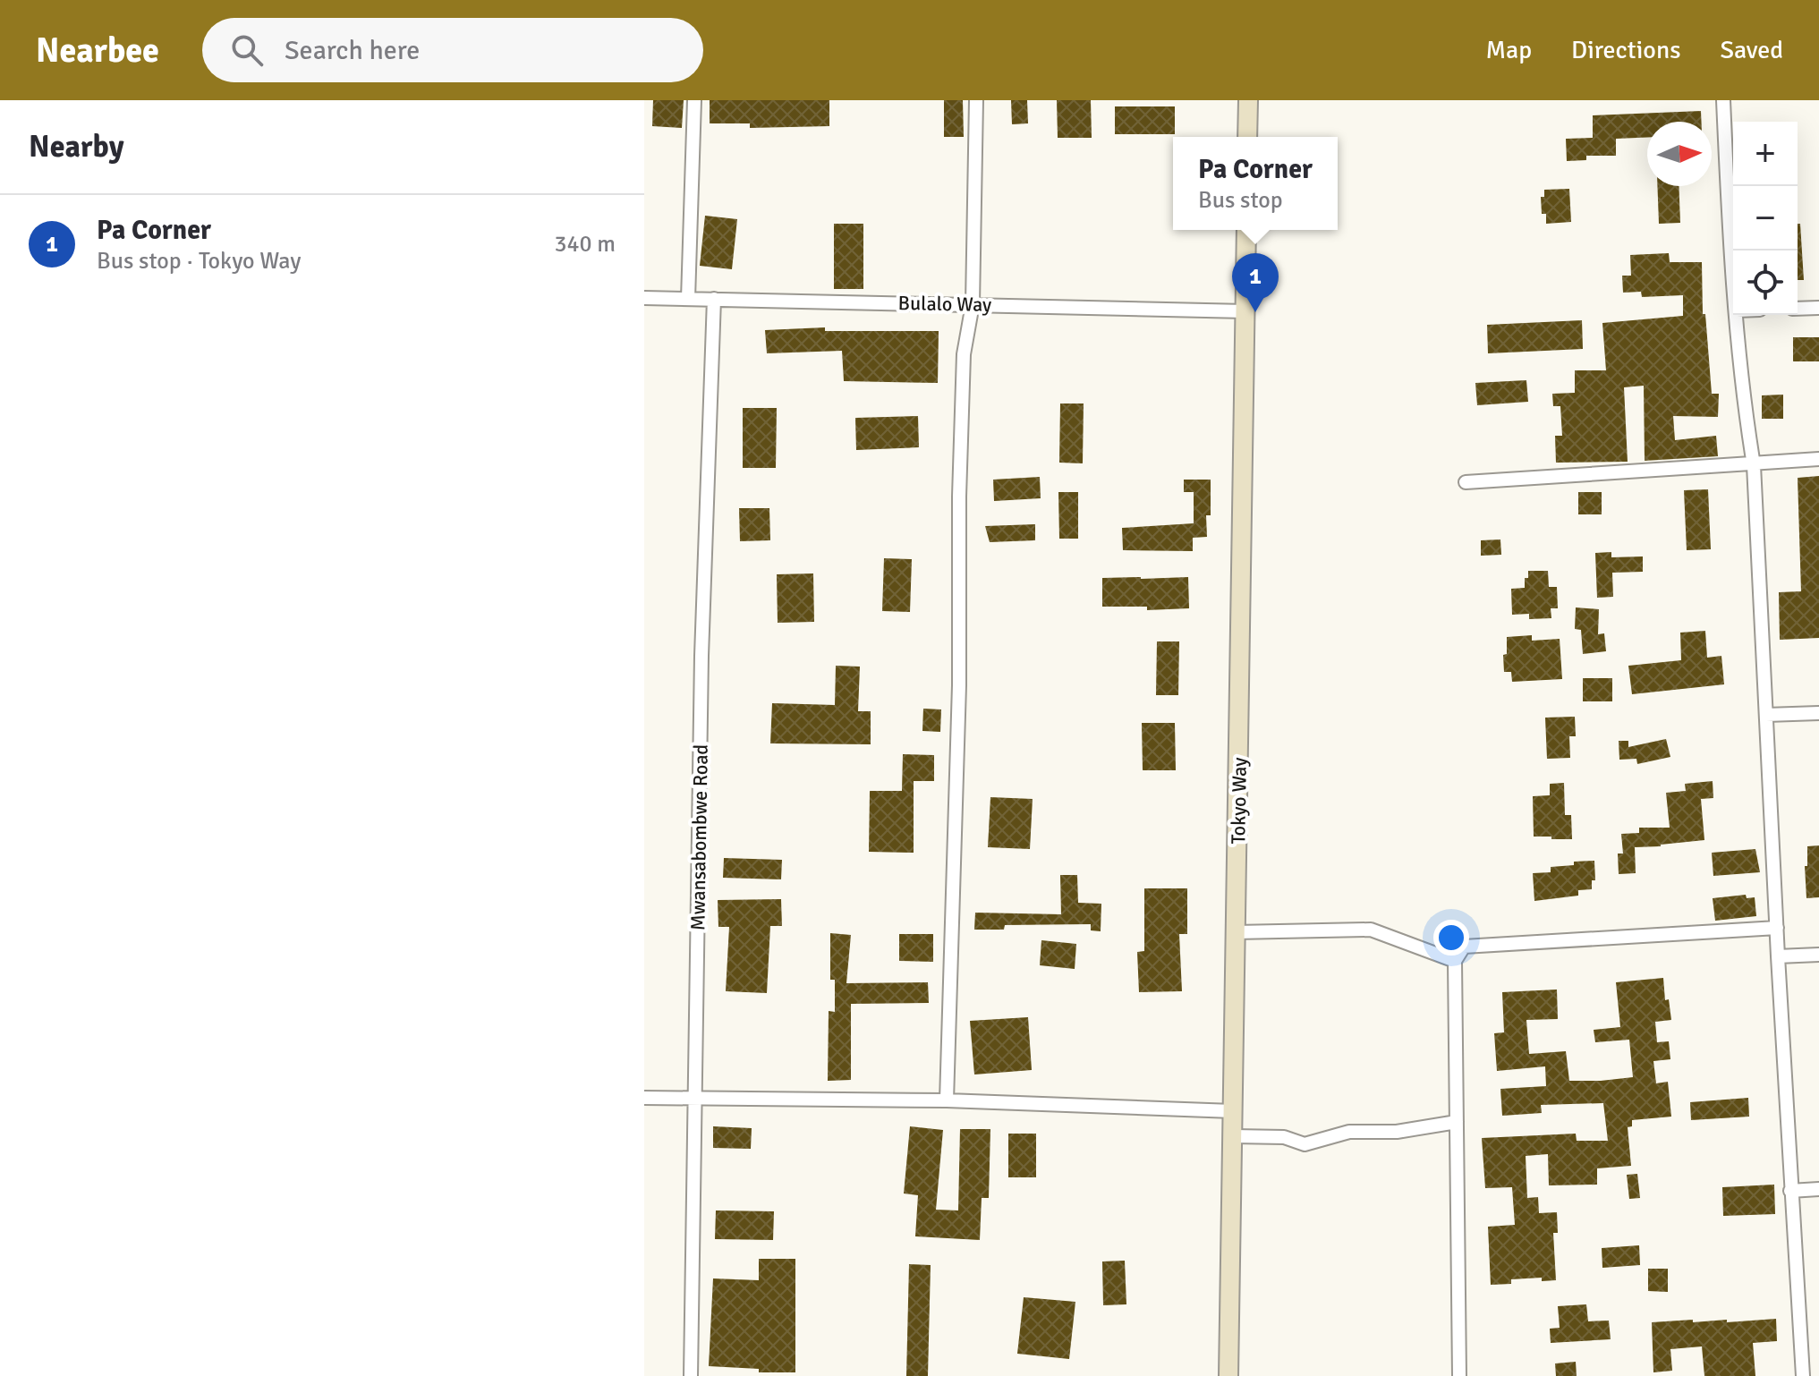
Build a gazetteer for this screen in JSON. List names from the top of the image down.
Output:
{
  "streets": {
    "street": ["Bulalo Way", "Tokyo Way", "Mwansabombwe Road"]
  },
  "crossings": [
    ["Bulalo Way", "Tokyo Way"],
    ["Bulalo Way", "Mwansabombwe Road"]
  ],
  "north": "right",
  "page": {
    "header": "Nearbee",
    "search": "Search here",
    "nav": ["Map", "Directions", "Saved"],
    "heading": "Nearby",
    "map_buttons": ["+", "−"],
    "popup": ["Pa Corner", "Bus stop"],
    "list": [
      {
        "mark": "1",
        "name": "Pa Corner",
        "note": "Bus stop · Tokyo Way",
        "value": "340 m"
      }
    ],
    "pins": "1"
  }
}
